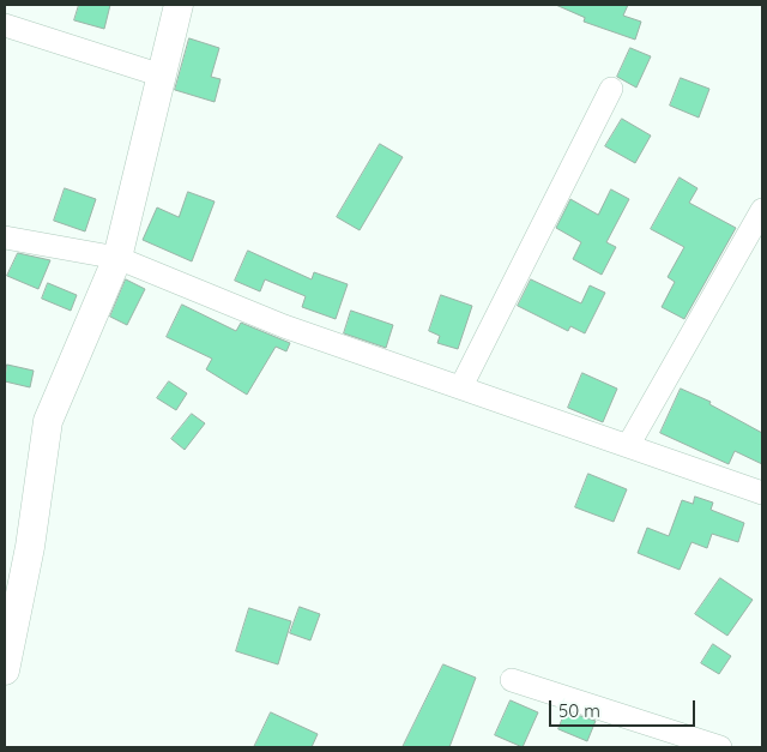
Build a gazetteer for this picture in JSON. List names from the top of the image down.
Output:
{
  "scale_bar": "50 m"
}
